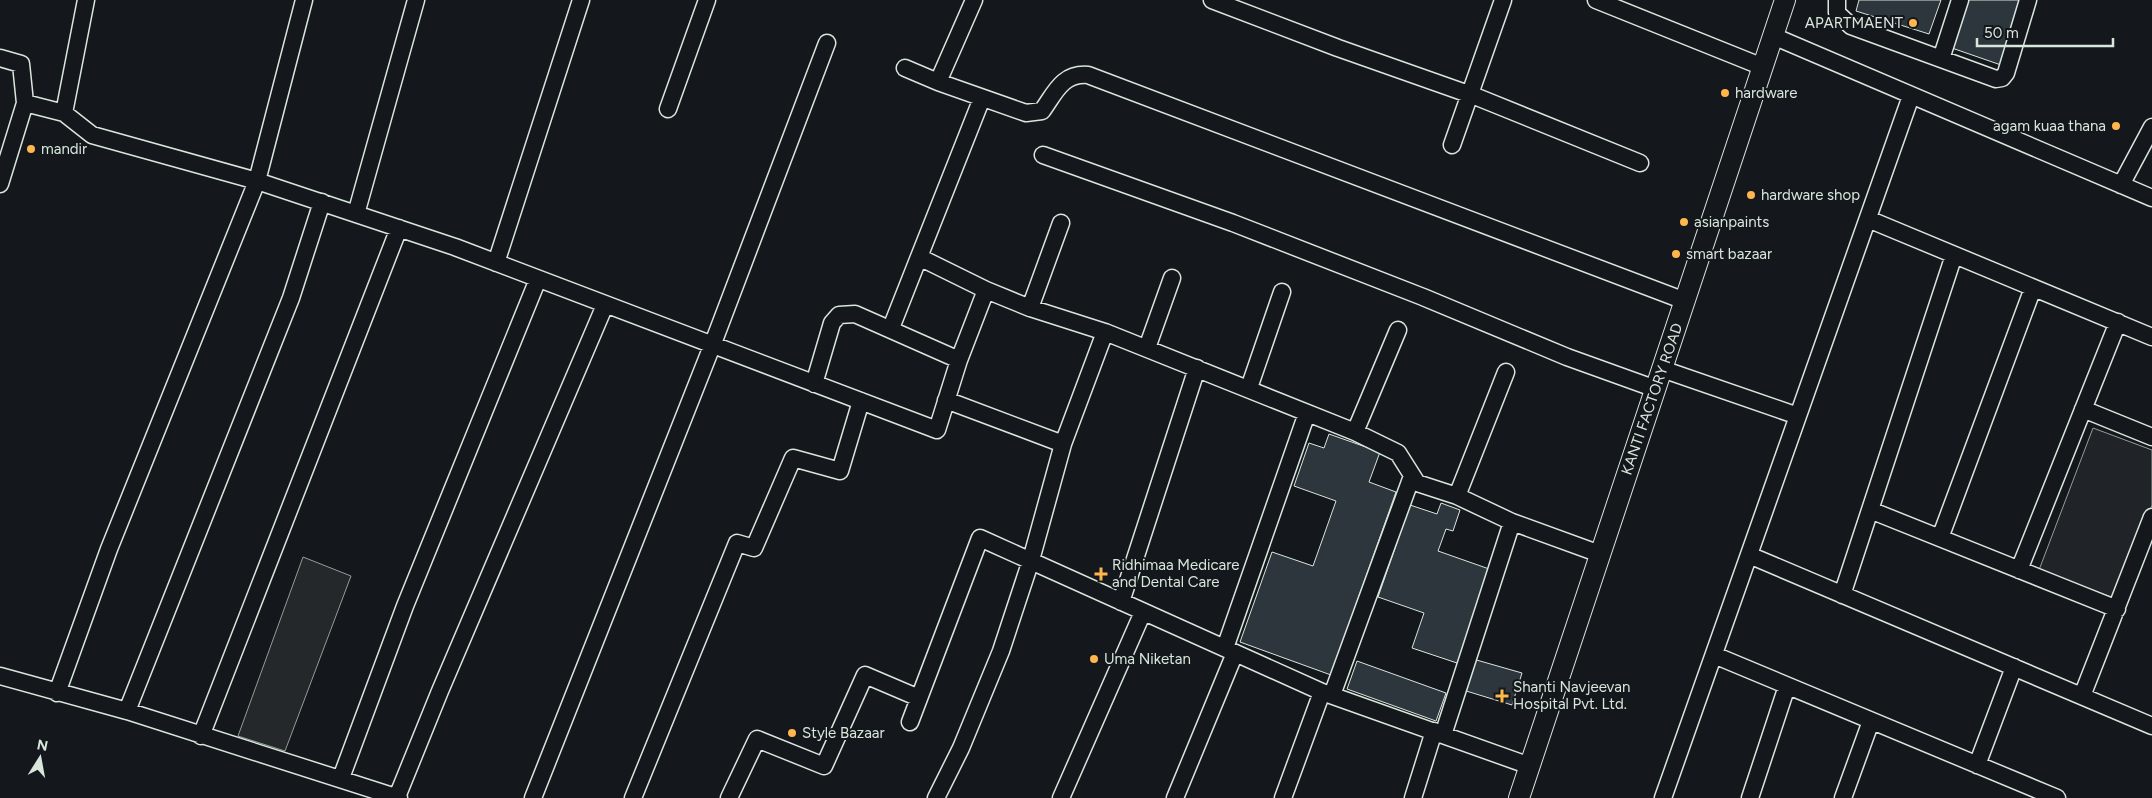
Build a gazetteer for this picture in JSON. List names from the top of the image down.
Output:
{
  "streets": {
    "street": ["KANTI FACTORY ROAD"]
  },
  "places": {
    "other": [
      "APARTMAENT",
      "hardware",
      "agam kuaa thana",
      "mandir",
      "hardware shop",
      "asianpaints",
      "smart bazaar",
      "Uma Niketan",
      "Style Bazaar"
    ],
    "health": ["Ridhimaa Medicare and Dental Care", "Shanti Navjeevan Hospital Pvt. Ltd."]
  },
  "scale_bar": "50 m",
  "north": "top"
}
